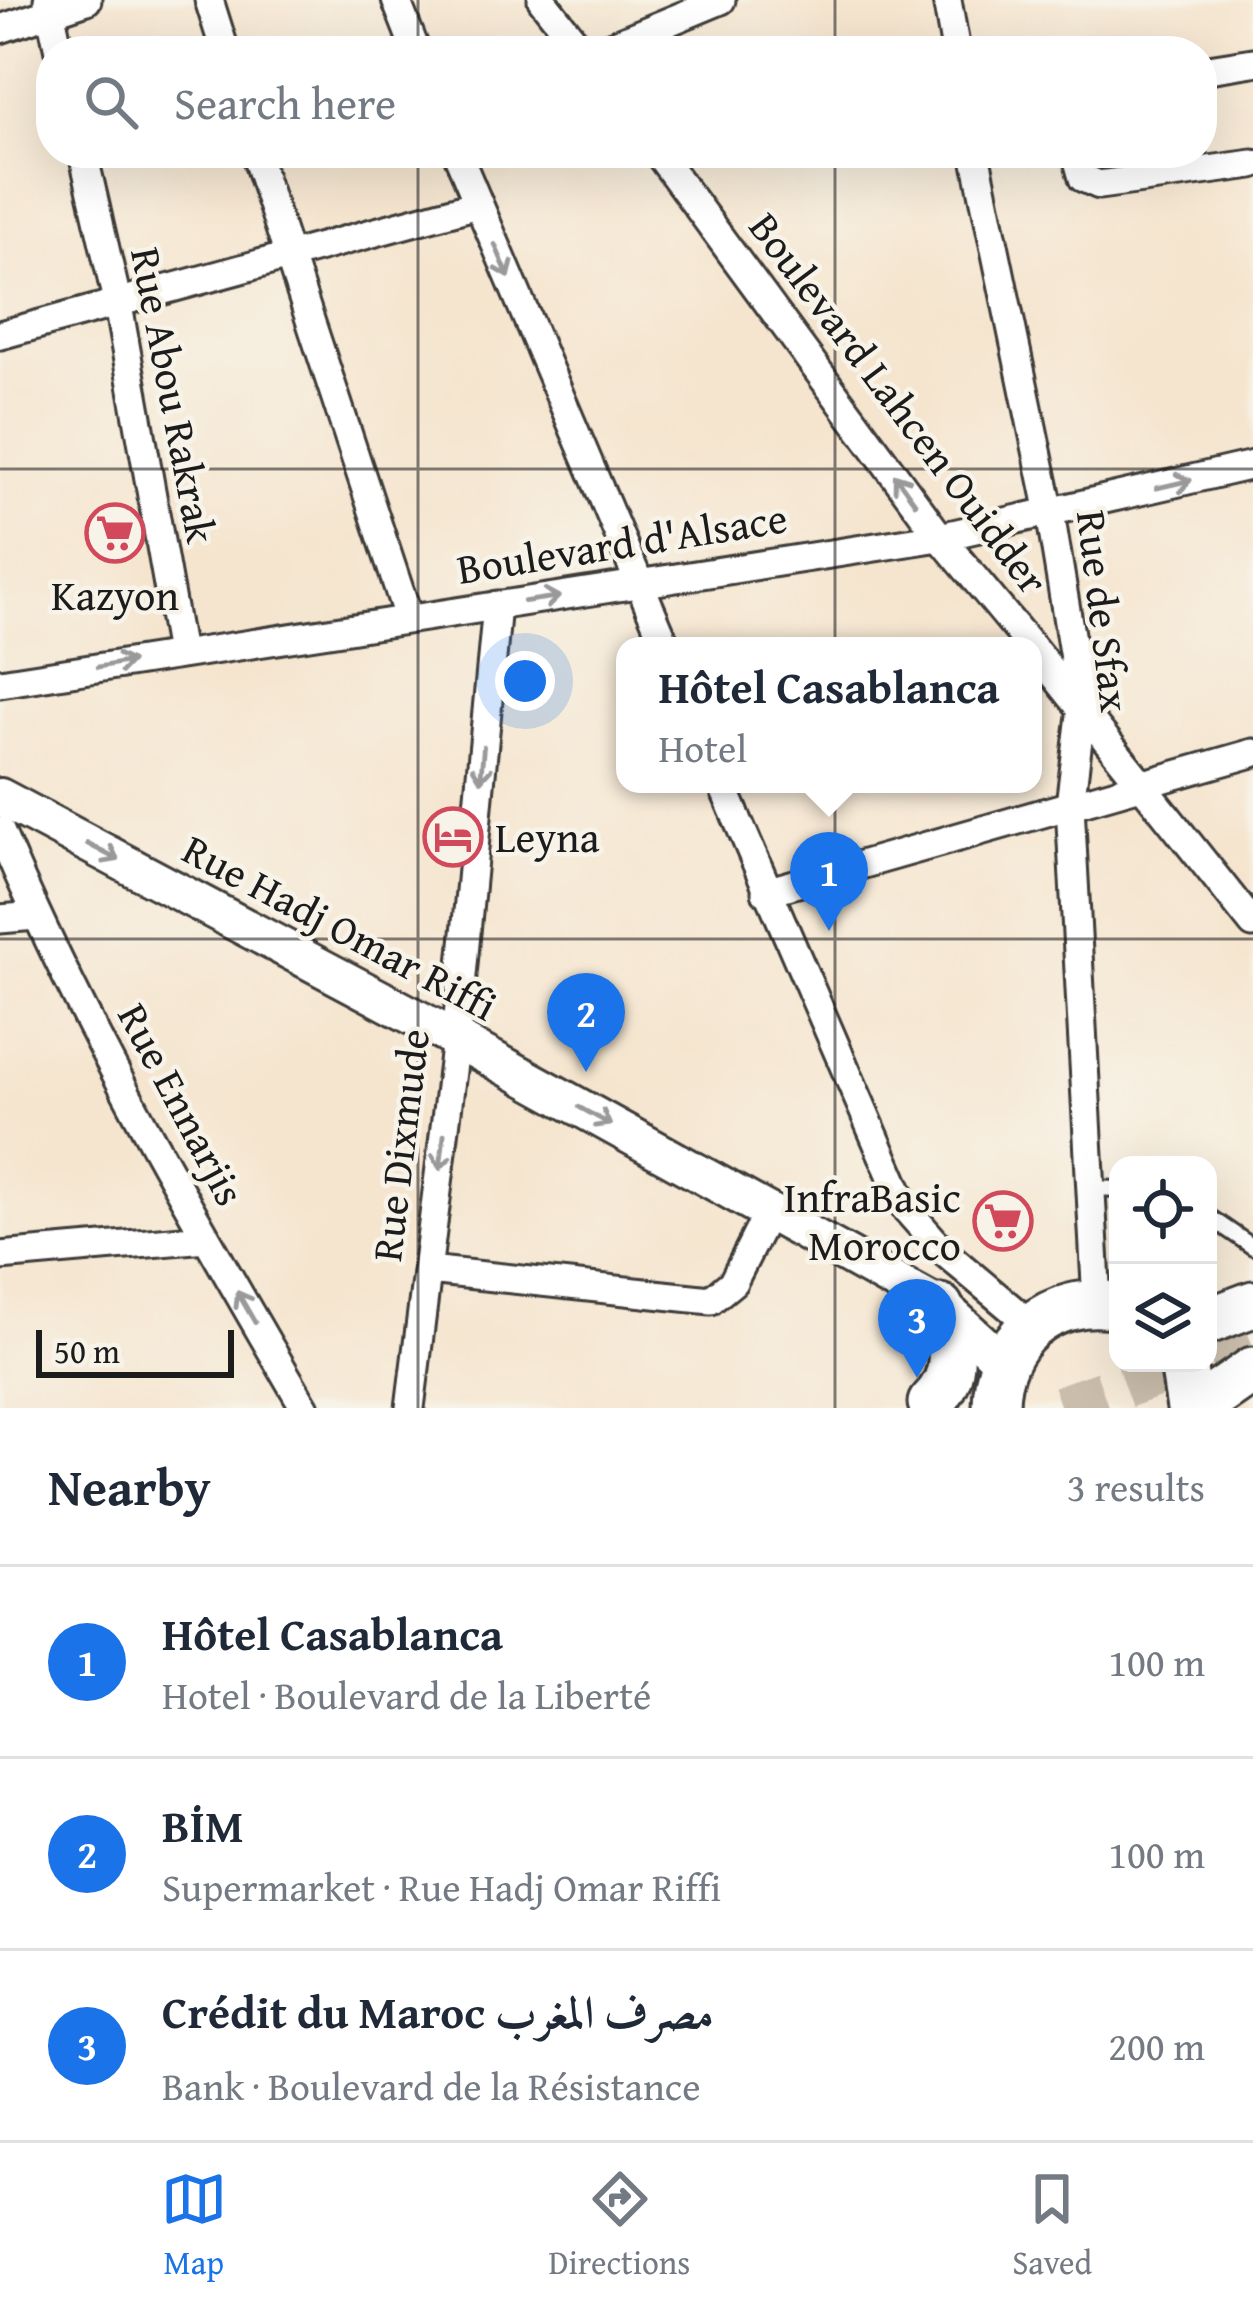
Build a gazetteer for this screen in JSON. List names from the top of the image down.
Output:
{
  "streets": {
    "street": [
      "Rue Abou Rakrak",
      "Boulevard Lahcen Ouidder",
      "Boulevard d'Alsace",
      "Rue de Sfax",
      "Rue Hadj Omar Riffi",
      "Rue Ennarjis",
      "Rue Dixmude"
    ]
  },
  "crossings": [
    ["Rue Abou Rakrak", "Boulevard d'Alsace"],
    ["Boulevard Lahcen Ouidder", "Boulevard d'Alsace"],
    ["Boulevard Lahcen Ouidder", "Rue de Sfax"],
    ["Boulevard d'Alsace", "Rue de Sfax"],
    ["Boulevard d'Alsace", "Rue Dixmude"],
    ["Rue Hadj Omar Riffi", "Rue Dixmude"]
  ],
  "one_way": ["Boulevard d'Alsace", "Rue Hadj Omar Riffi", "Rue Dixmude"],
  "places": {
    "supermarket": ["Kazyon", "InfraBasic Morocco"],
    "hotel": ["Leyna"]
  },
  "scale_bar": "50 m",
  "page": {
    "search": "Search here",
    "popup": ["Hôtel Casablanca", "Hotel"],
    "pins": ["1", "2", "3"],
    "scale": "50 m",
    "heading": ["Nearby", "3 results"],
    "list": [
      {
        "mark": "1",
        "name": "Hôtel Casablanca",
        "note": "Hotel · Boulevard de la Liberté",
        "value": "100 m"
      },
      {
        "mark": "2",
        "name": "BİM",
        "note": "Supermarket · Rue Hadj Omar Riffi",
        "value": "100 m"
      },
      {
        "mark": "3",
        "name": "Crédit du Maroc مصرف المغرب",
        "note": "Bank · Boulevard de la Résistance",
        "value": "200 m"
      }
    ],
    "nav": ["Map", "Directions", "Saved"]
  }
}
